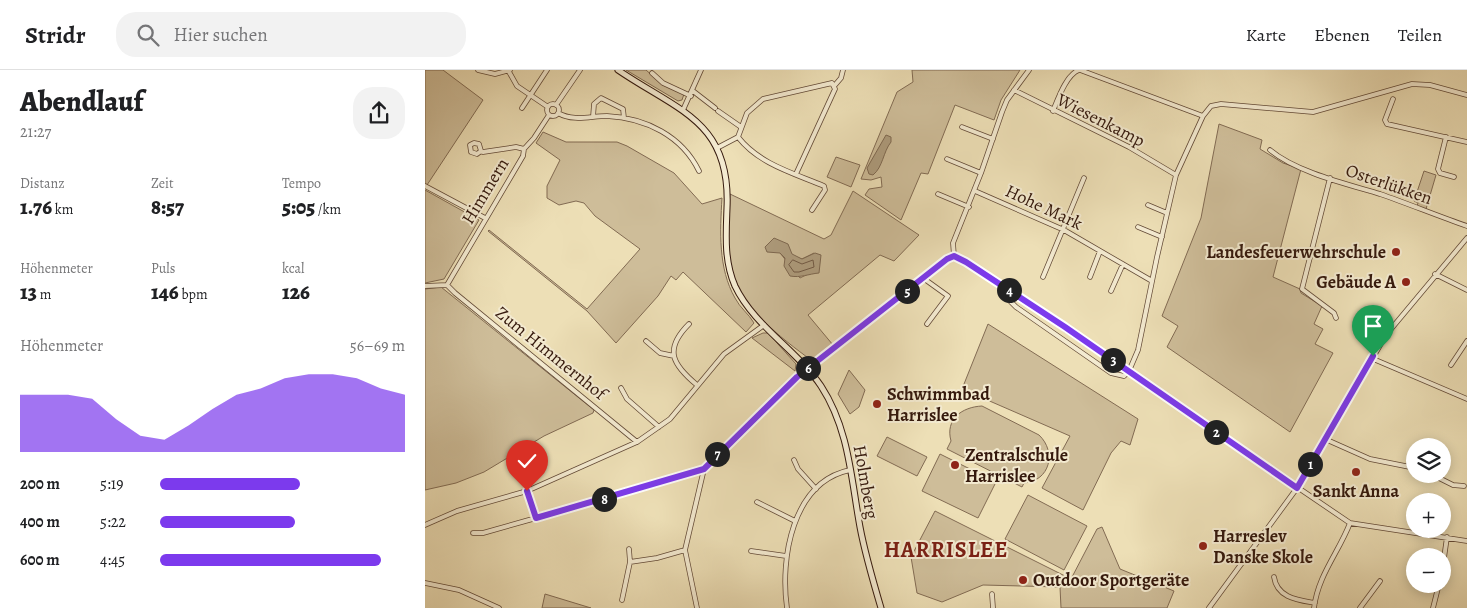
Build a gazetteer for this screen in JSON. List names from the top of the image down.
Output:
{
  "streets": {
    "street": [
      "Wiesenkamp",
      "Osterlükken",
      "Himmern",
      "Hohe Mark",
      "Zum Himmernhof",
      "Holmberg"
    ]
  },
  "crossings": [
    ["Himmern", "Zum Himmernhof"]
  ],
  "districts": ["HARRISLEE"],
  "places": [
    "Landesfeuerwehrschule",
    "Gebäude A",
    "Schwimmbad Harrislee",
    "Zentralschule Harrislee",
    "Sankt Anna",
    "Harreslev Danske Skole",
    "Outdoor Sportgeräte"
  ],
  "page": {
    "header": "Stridr",
    "search": "Hier suchen",
    "nav": ["Karte", "Ebenen", "Teilen"],
    "heading": ["Abendlauf", "21:27"],
    "stats": [
      ["Distanz", "1.76 km"],
      ["Zeit", "8:57"],
      ["Tempo", "5:05 /km"],
      ["Höhenmeter", "13 m"],
      ["Puls", "146 bpm"],
      ["kcal", "126"]
    ],
    "pins": [
      "4",
      "5",
      "3",
      "6",
      "2",
      "7",
      "1",
      "8"
    ],
    "chart": ["Höhenmeter", "56–69 m"],
    "map_buttons": ["+", "−"],
    "list": [
      {
        "name": "200 m",
        "note": "5:19"
      },
      {
        "name": "400 m",
        "note": "5:22"
      },
      {
        "name": "600 m",
        "note": "4:45"
      }
    ]
  }
}
